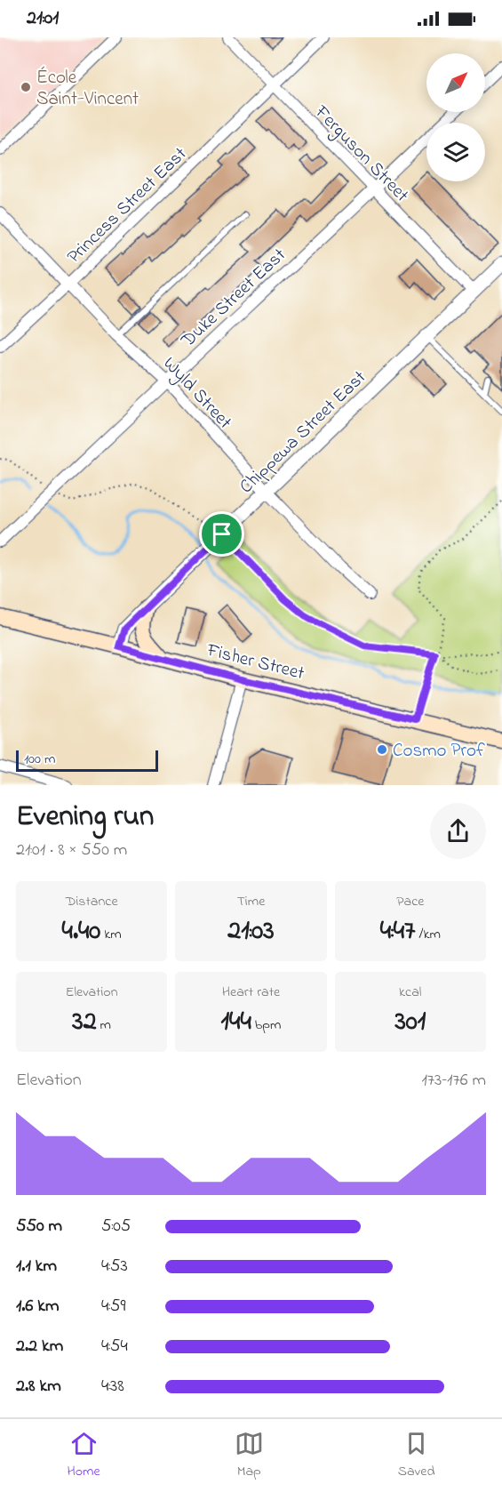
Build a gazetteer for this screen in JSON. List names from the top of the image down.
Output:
{
  "streets": {
    "main road": ["Fisher Street"],
    "street": [
      "Ferguson Street",
      "Princess Street East",
      "Duke Street East",
      "Wyld Street",
      "Chippewa Street East"
    ]
  },
  "crossings": [
    ["Ferguson Street", "Princess Street East"],
    ["Ferguson Street", "Duke Street East"],
    ["Ferguson Street", "Chippewa Street East"],
    ["Princess Street East", "Wyld Street"],
    ["Duke Street East", "Wyld Street"],
    ["Wyld Street", "Chippewa Street East"],
    ["Chippewa Street East", "Fisher Street"]
  ],
  "places": ["École Saint-Vincent", "Cosmo Prof"],
  "scale_bar": "100 m",
  "north": "top right",
  "page": {
    "status": "21:01",
    "scale": "100 m",
    "heading": ["Evening run", "21:01 · 8 × 550 m"],
    "stats": [
      ["Distance", "4.40 km"],
      ["Time", "21:03"],
      ["Pace", "4:47 /km"],
      ["Elevation", "32 m"],
      ["Heart rate", "144 bpm"],
      ["kcal", "301"]
    ],
    "chart": ["Elevation", "173–176 m"],
    "list": [
      {
        "name": "550 m",
        "note": "5:05"
      },
      {
        "name": "1.1 km",
        "note": "4:53"
      },
      {
        "name": "1.6 km",
        "note": "4:59"
      },
      {
        "name": "2.2 km",
        "note": "4:54"
      },
      {
        "name": "2.8 km",
        "note": "4:38"
      }
    ],
    "tabs": ["Home", "Map", "Saved"]
  }
}
